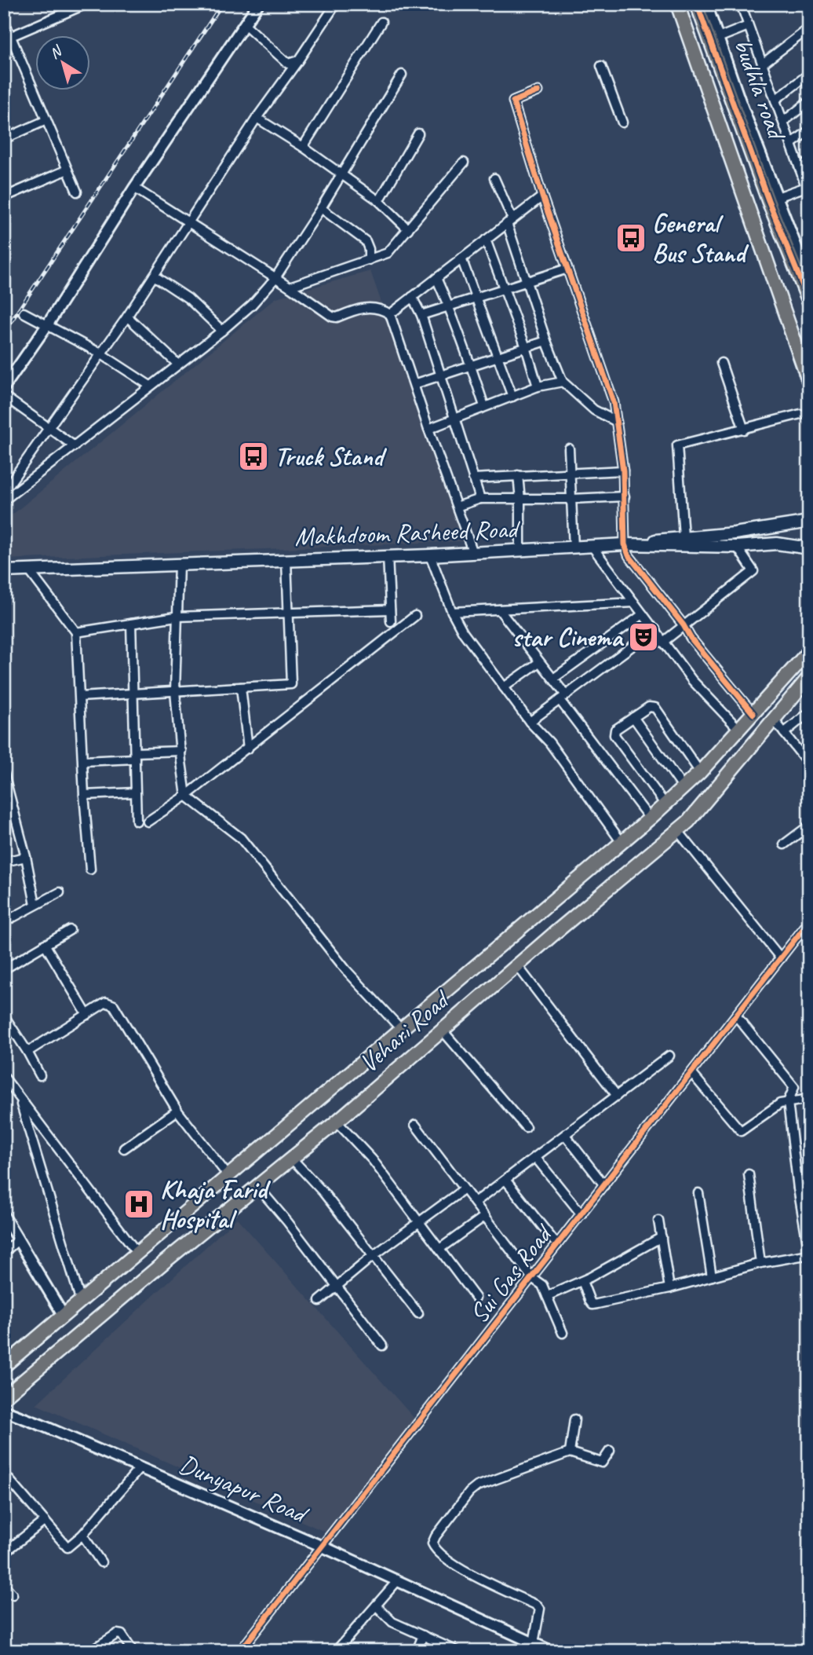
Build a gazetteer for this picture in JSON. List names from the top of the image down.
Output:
{
  "streets": {
    "main road": ["Makhdoom Rasheed Road", "Vehari Road"],
    "street": ["budhla road", "Sui Gas Road", "Dunyapur Road"]
  },
  "crossings": [
    ["Sui Gas Road", "Dunyapur Road"]
  ],
  "places": {
    "bus stop": ["General Bus Stand", "Truck Stand"],
    "theatre": ["star Cinema"],
    "hospital": ["Khaja Farid Hospital"]
  },
  "north": "top left"
}
